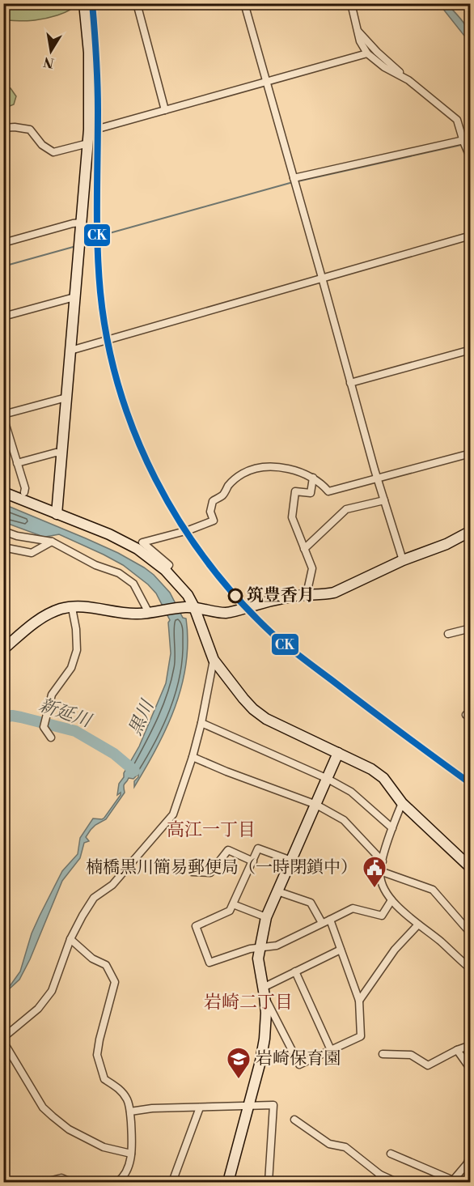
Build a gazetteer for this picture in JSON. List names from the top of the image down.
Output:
{
  "districts": ["高江一丁目", "岩崎二丁目"],
  "water": ["新延川", "黒川"],
  "places": {
    "other": ["筑豊香月"],
    "public building": ["楠橋黒川簡易郵便局（一時閉鎖中）"],
    "school or university": ["岩崎保育園"]
  },
  "lines": ["transit line CK"],
  "north": "bottom"
}
